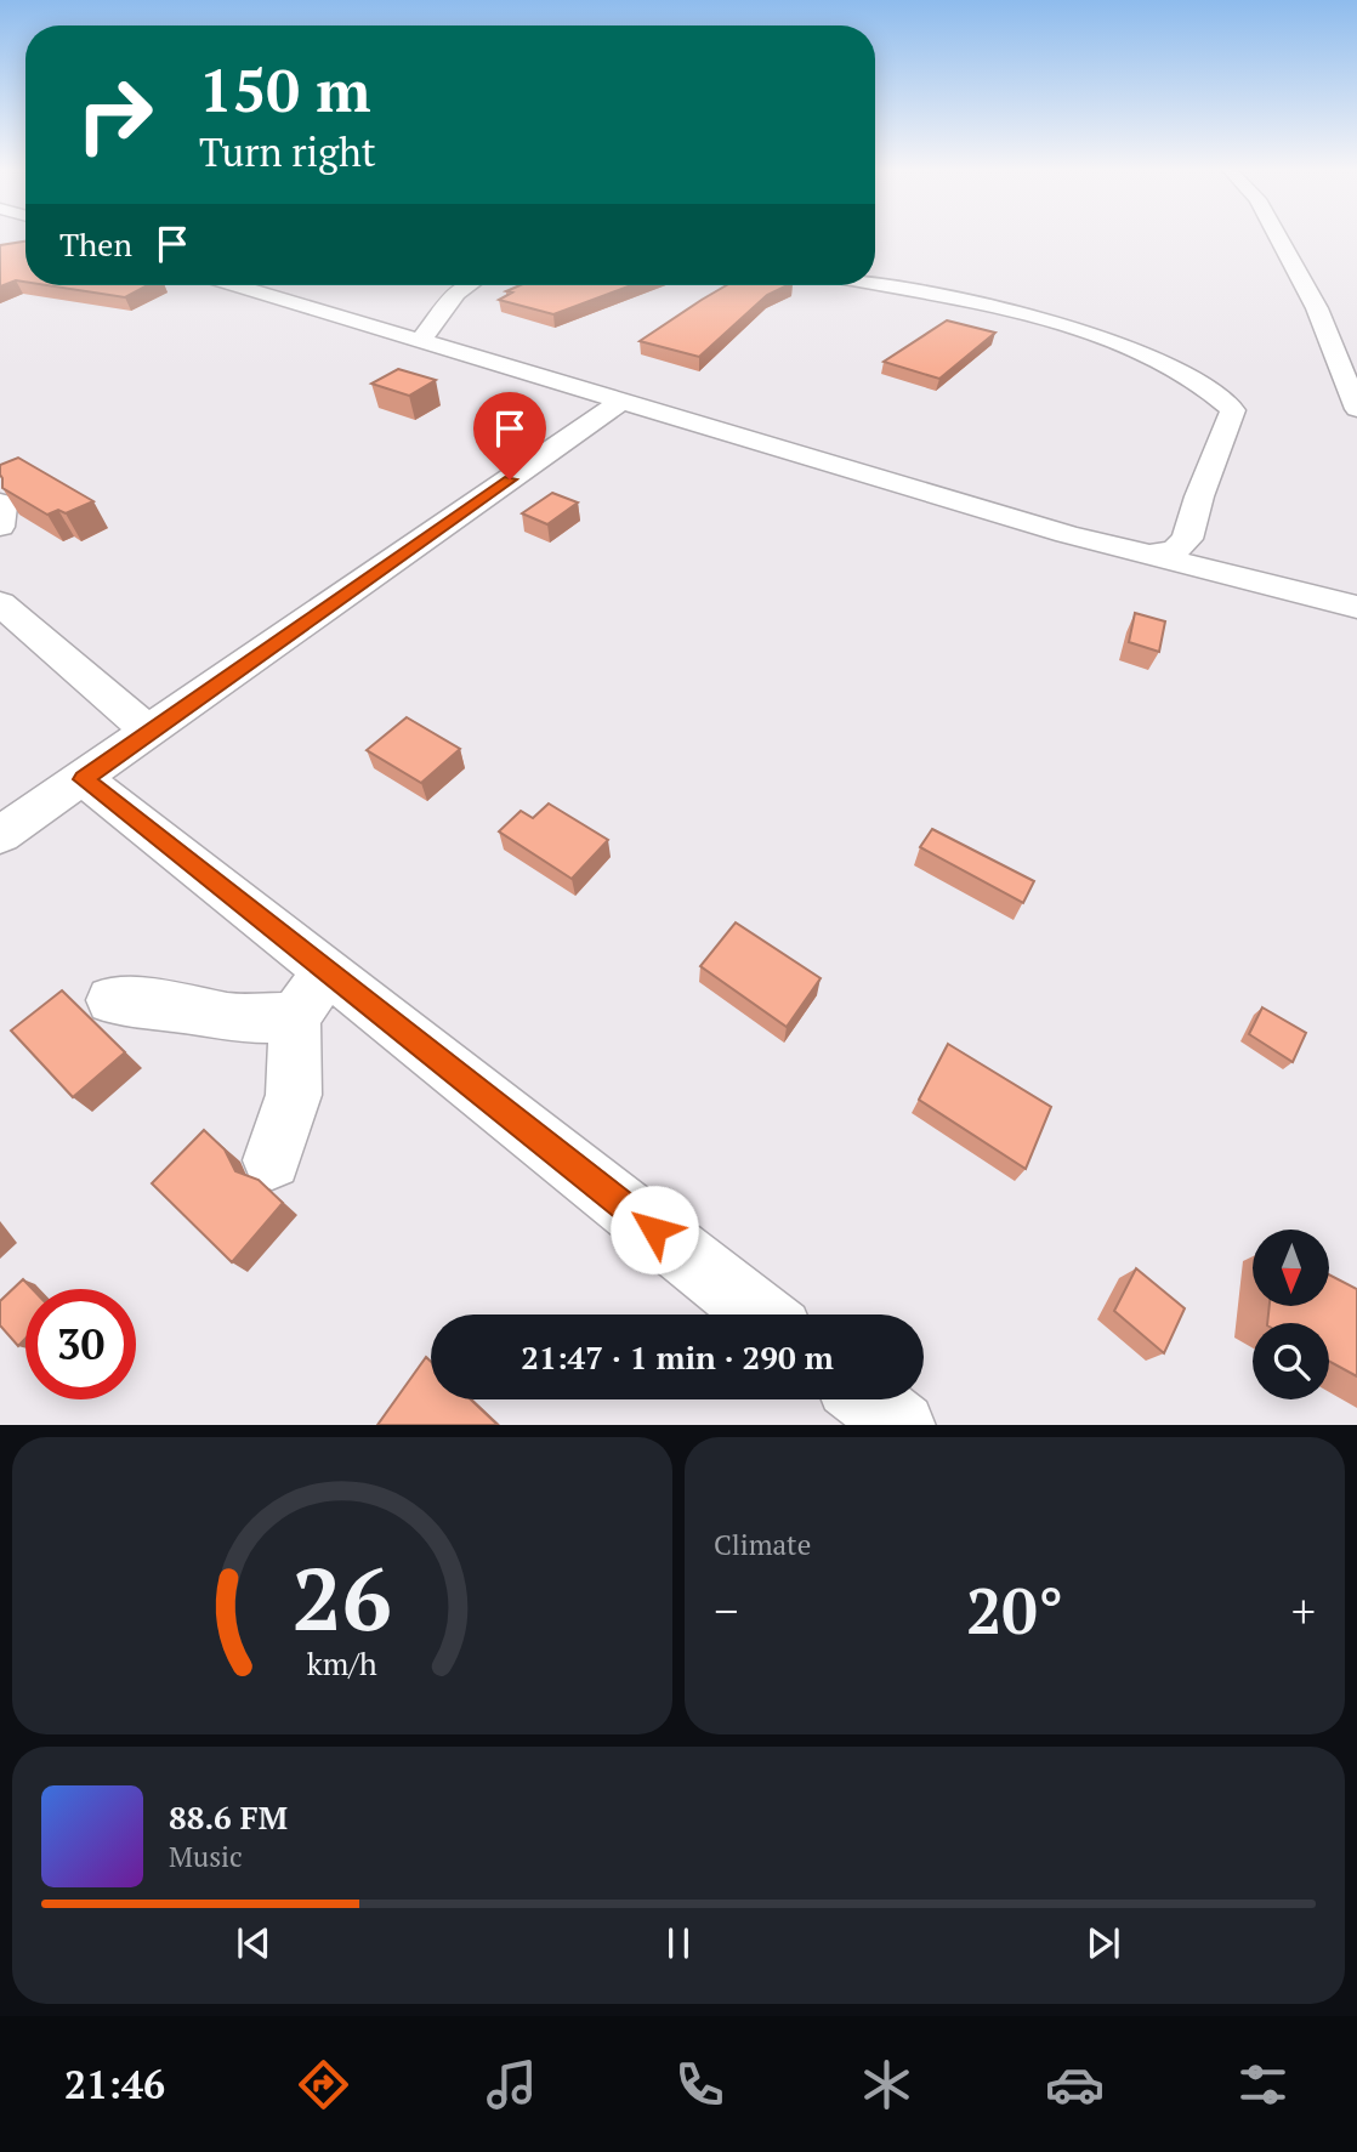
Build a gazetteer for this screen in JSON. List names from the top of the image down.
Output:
{
  "north": "bottom",
  "page": {
    "turn": ["150 m", "Turn right"],
    "then": "Then",
    "limit": "30",
    "trip": "21:47 · 1 min · 290 m",
    "tile": "Climate",
    "heat": ["−", "20°", "+"],
    "song": ["88.6 FM", "Music"],
    "tabs": "21:46",
    "gauge": ["26", "km/h"]
  }
}
